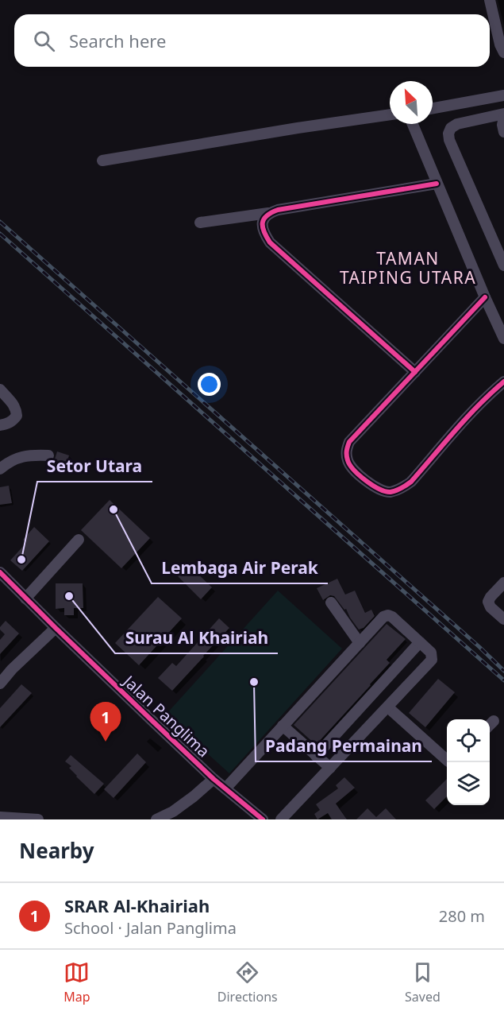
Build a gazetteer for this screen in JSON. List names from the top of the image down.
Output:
{
  "streets": {
    "street": ["Jalan Panglima"]
  },
  "districts": ["TAMAN TAIPING UTARA"],
  "places": [
    "Lembaga Air Perak",
    "Setor Utara",
    "Surau Al Khairiah",
    "Padang Permainan"
  ],
  "north": "top left",
  "page": {
    "search": "Search here",
    "pins": "1",
    "heading": "Nearby",
    "list": [
      {
        "mark": "1",
        "name": "SRAR Al-Khairiah",
        "note": "School · Jalan Panglima",
        "value": "280 m"
      }
    ],
    "nav": ["Map", "Directions", "Saved"]
  }
}
